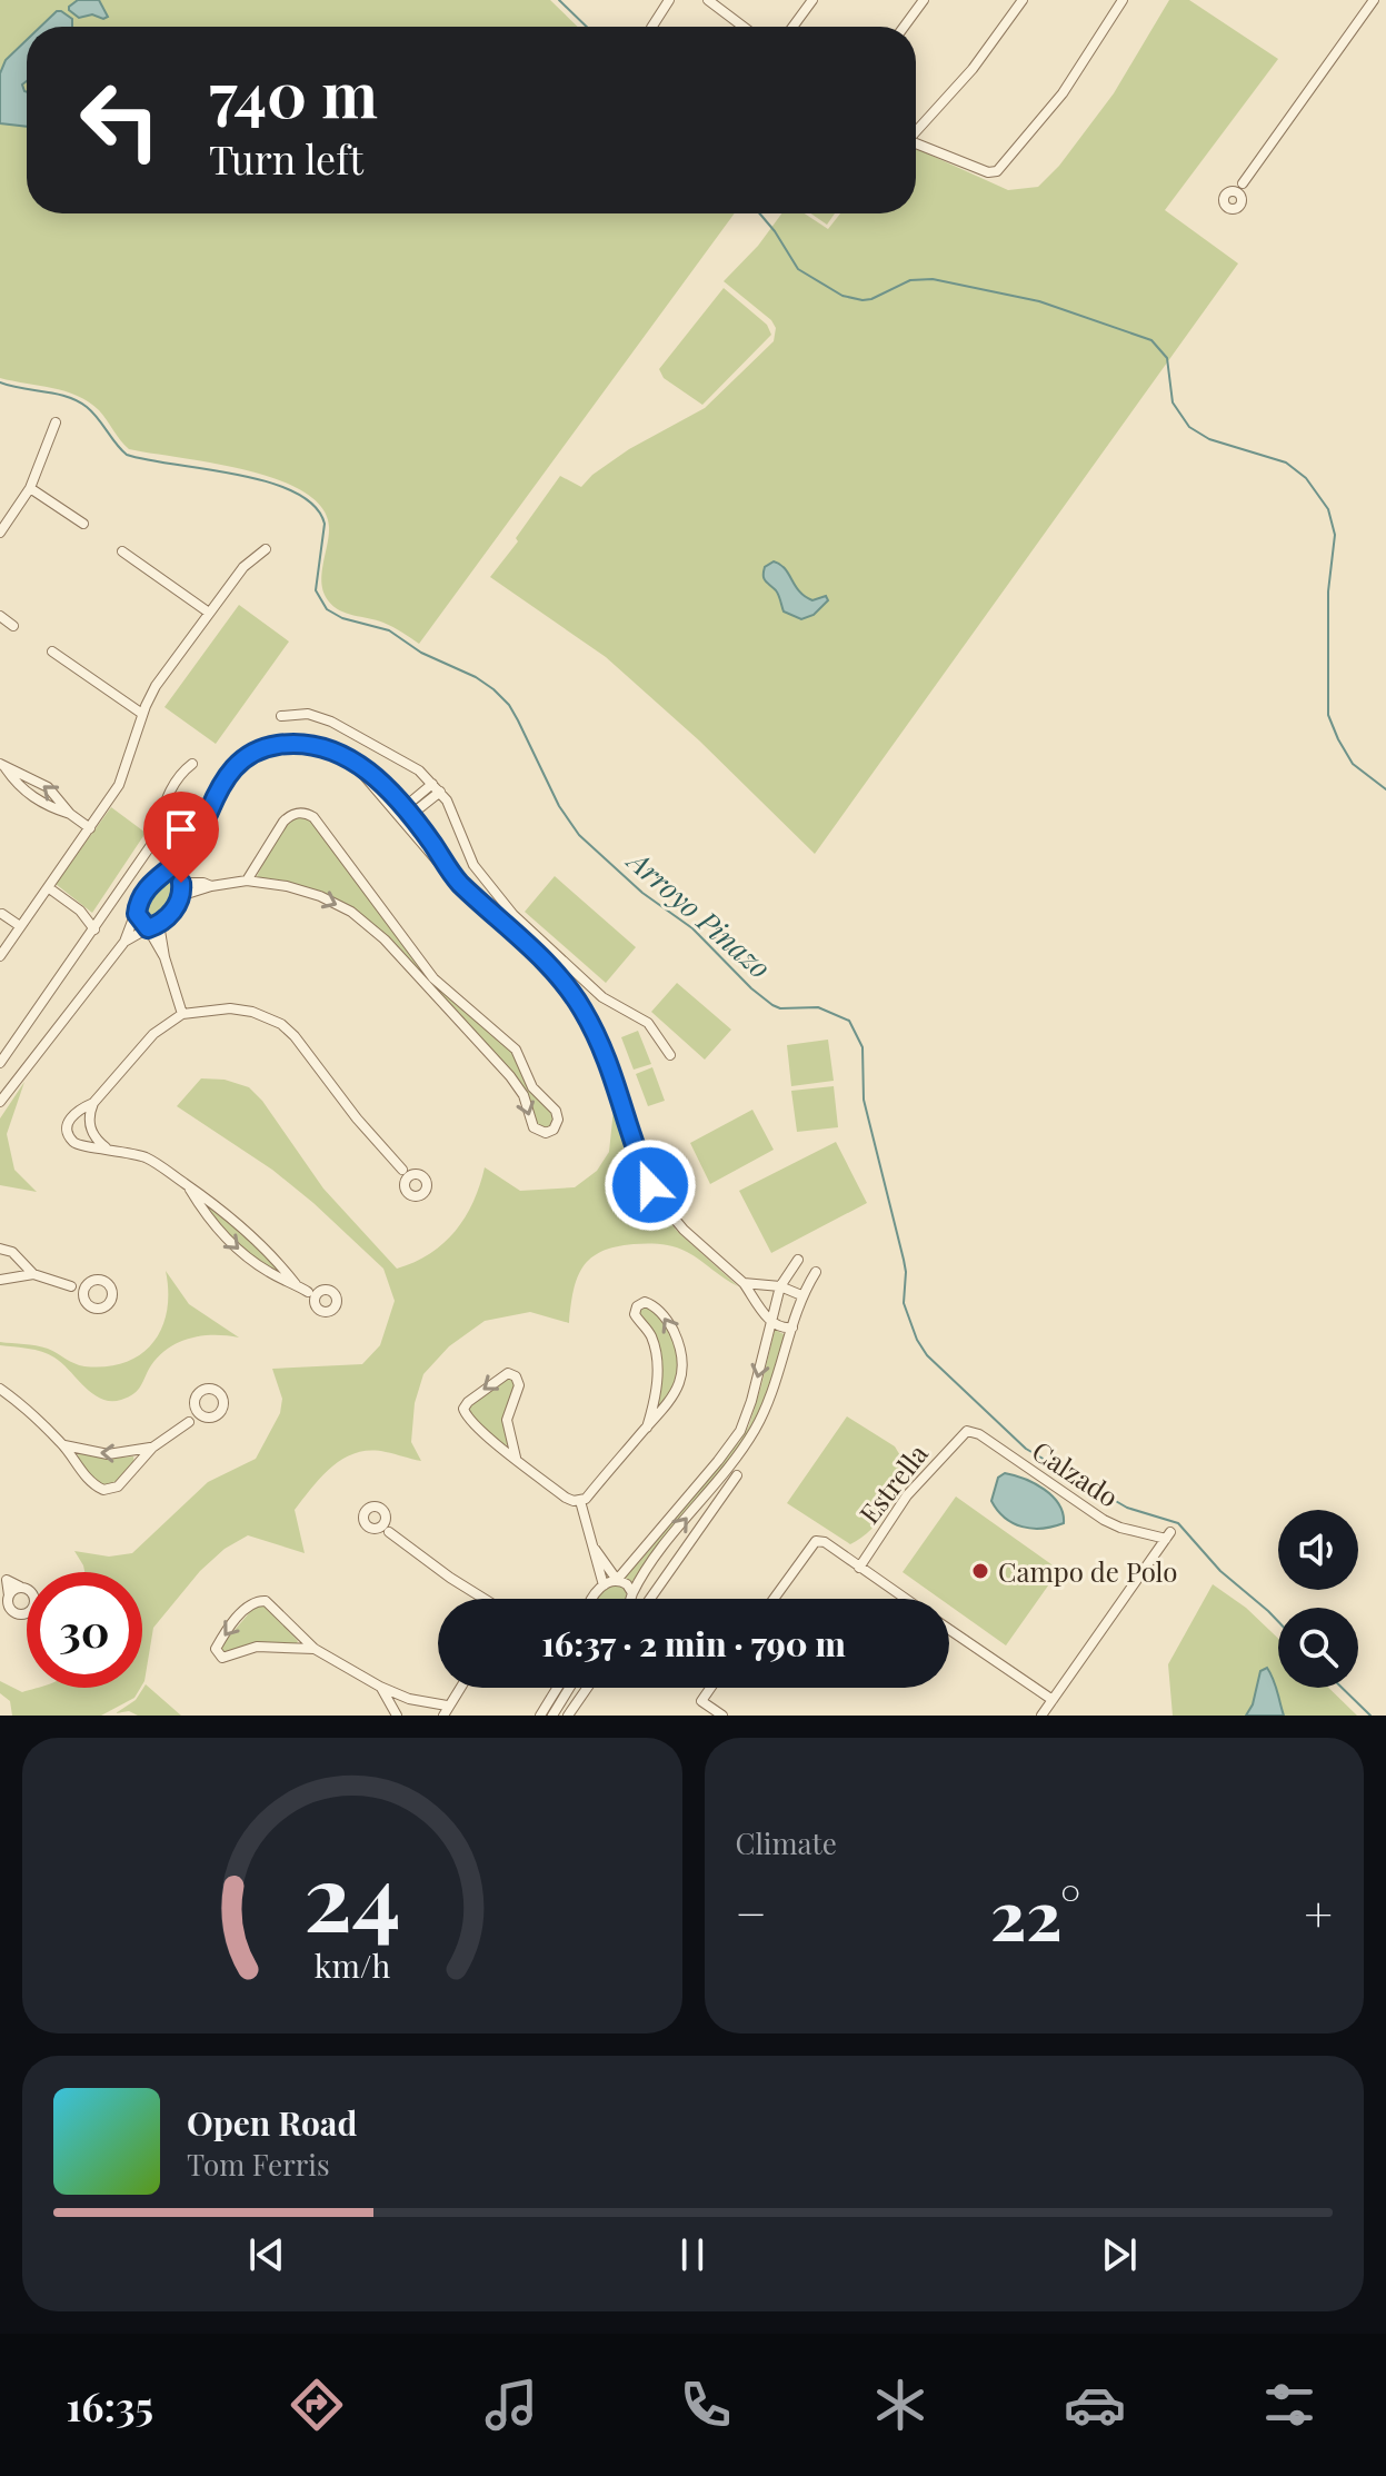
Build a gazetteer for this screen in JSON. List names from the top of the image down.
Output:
{
  "streets": {
    "street": ["Calzado", "Estrella"]
  },
  "crossings": [
    ["Calzado", "Estrella"]
  ],
  "water": ["Arroyo Pinazo"],
  "places": ["Campo de Polo"],
  "page": {
    "turn": ["740 m", "Turn left"],
    "limit": "30",
    "trip": "16:37 · 2 min · 790 m",
    "tile": "Climate",
    "heat": ["−", "22°", "+"],
    "song": ["Open Road", "Tom Ferris"],
    "tabs": "16:35",
    "gauge": ["24", "km/h"]
  }
}
